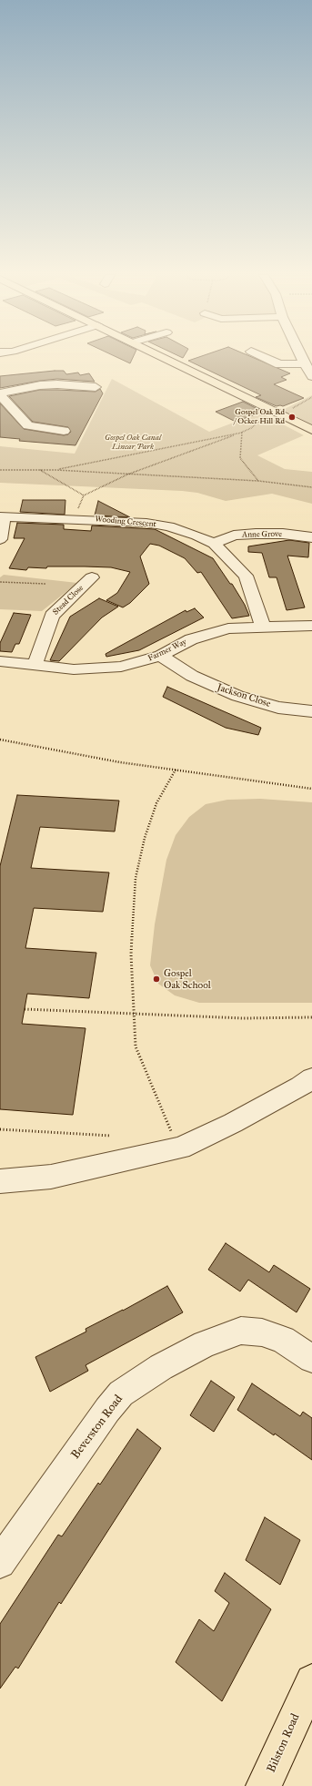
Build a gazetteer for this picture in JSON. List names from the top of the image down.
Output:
{
  "streets": {
    "main road": ["Bilston Road"],
    "street": [
      "Wooding Crescent",
      "Anne Grove",
      "Stead Close",
      "Farmer Way",
      "Jackson Close",
      "Beverston Road"
    ]
  },
  "crossings": [
    ["Wooding Crescent", "Anne Grove"],
    ["Wooding Crescent", "Farmer Way"],
    ["Stead Close", "Farmer Way"],
    ["Farmer Way", "Jackson Close"]
  ],
  "parks": ["Gospel Oak Canal Linear Park"],
  "places": ["Gospel Oak Rd / Ocker Hill Rd", "Gospel Oak School"]
}
